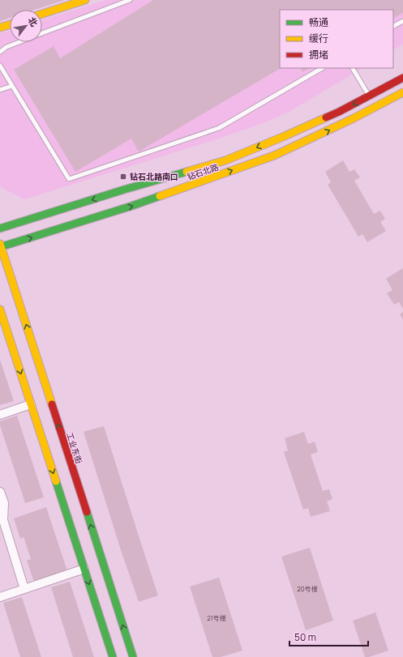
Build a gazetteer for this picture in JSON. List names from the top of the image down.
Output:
{
  "streets": {
    "main road": ["钻石北路", "工业东街"]
  },
  "crossings": [
    ["钻石北路", "工业东街"]
  ],
  "places": {
    "transit": ["钻石北路南口"]
  },
  "house_numbers": ["20号楼", "21号楼"],
  "legend": ["畅通", "缓行", "拥堵"],
  "scale_bar": "50 m",
  "north": "top right"
}
